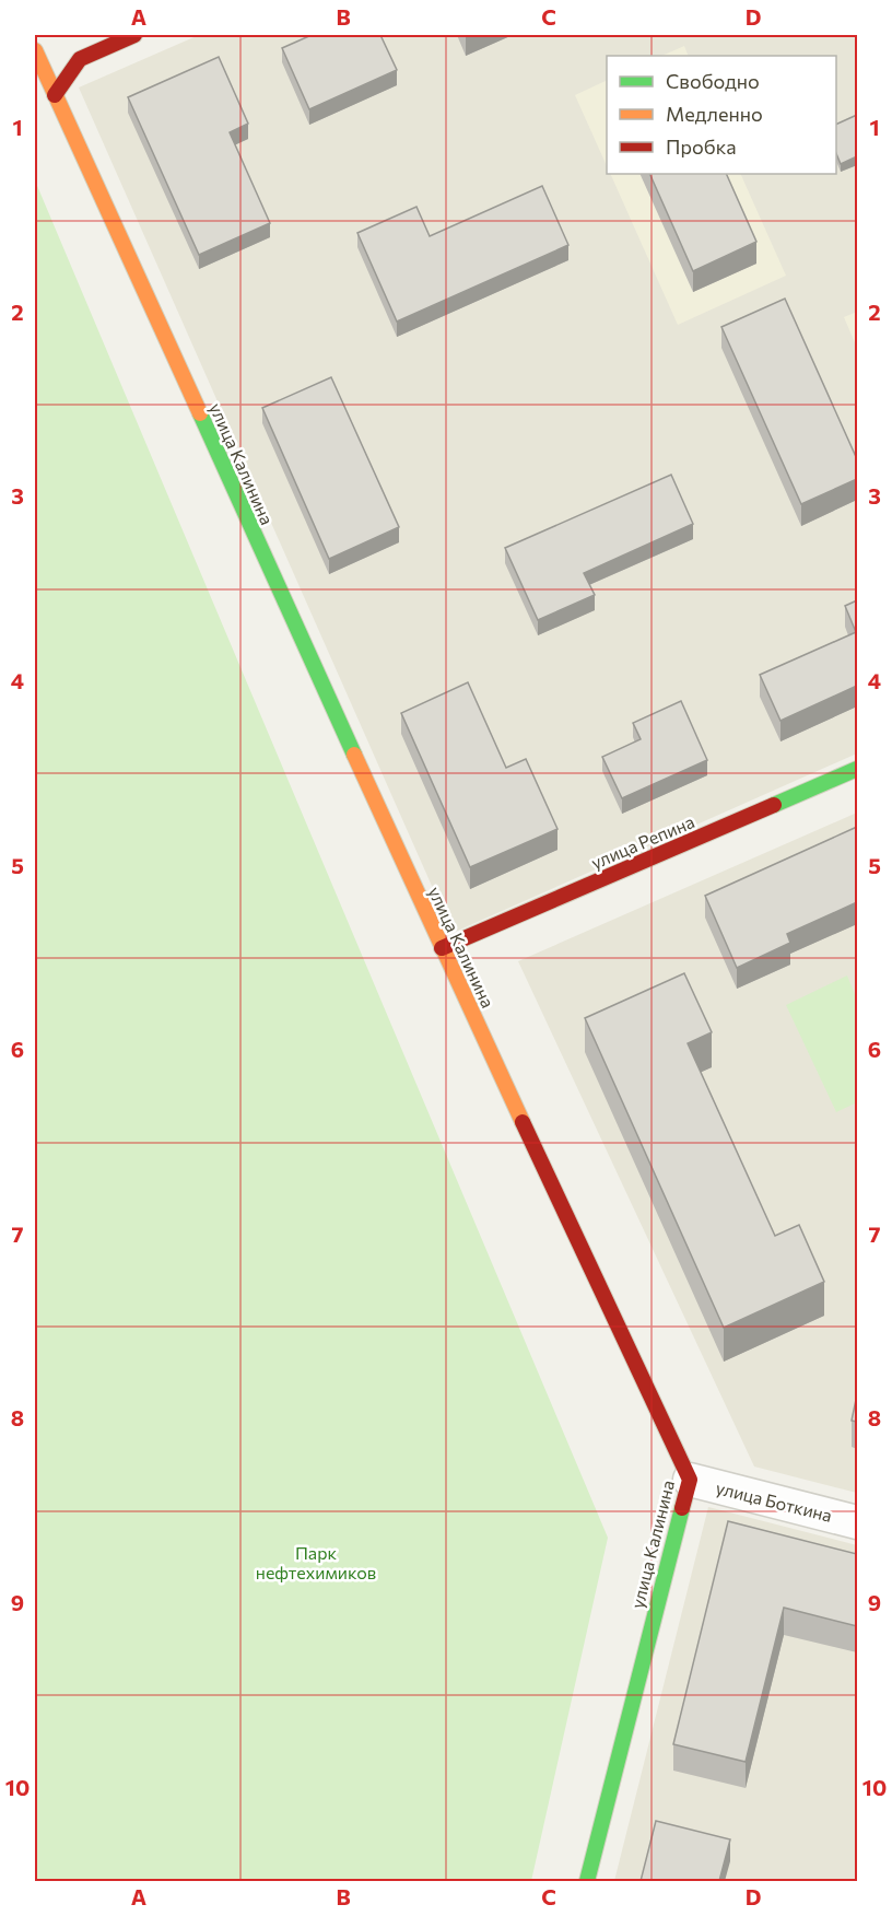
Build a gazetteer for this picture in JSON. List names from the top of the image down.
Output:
{
  "streets": {
    "street": ["улица Калинина", "улица Репина", "улица Боткина"]
  },
  "crossings": [
    ["улица Калинина", "улица Репина"],
    ["улица Калинина", "улица Боткина"]
  ],
  "parks": ["Парк нефтехимиков"],
  "legend": ["Свободно", "Медленно", "Пробка"],
  "grid": {
    "columns": [
      "A",
      "B",
      "C",
      "D"
    ],
    "rows": [
      "1",
      "2",
      "3",
      "4",
      "5",
      "6",
      "7",
      "8",
      "9",
      "10"
    ]
  }
}
